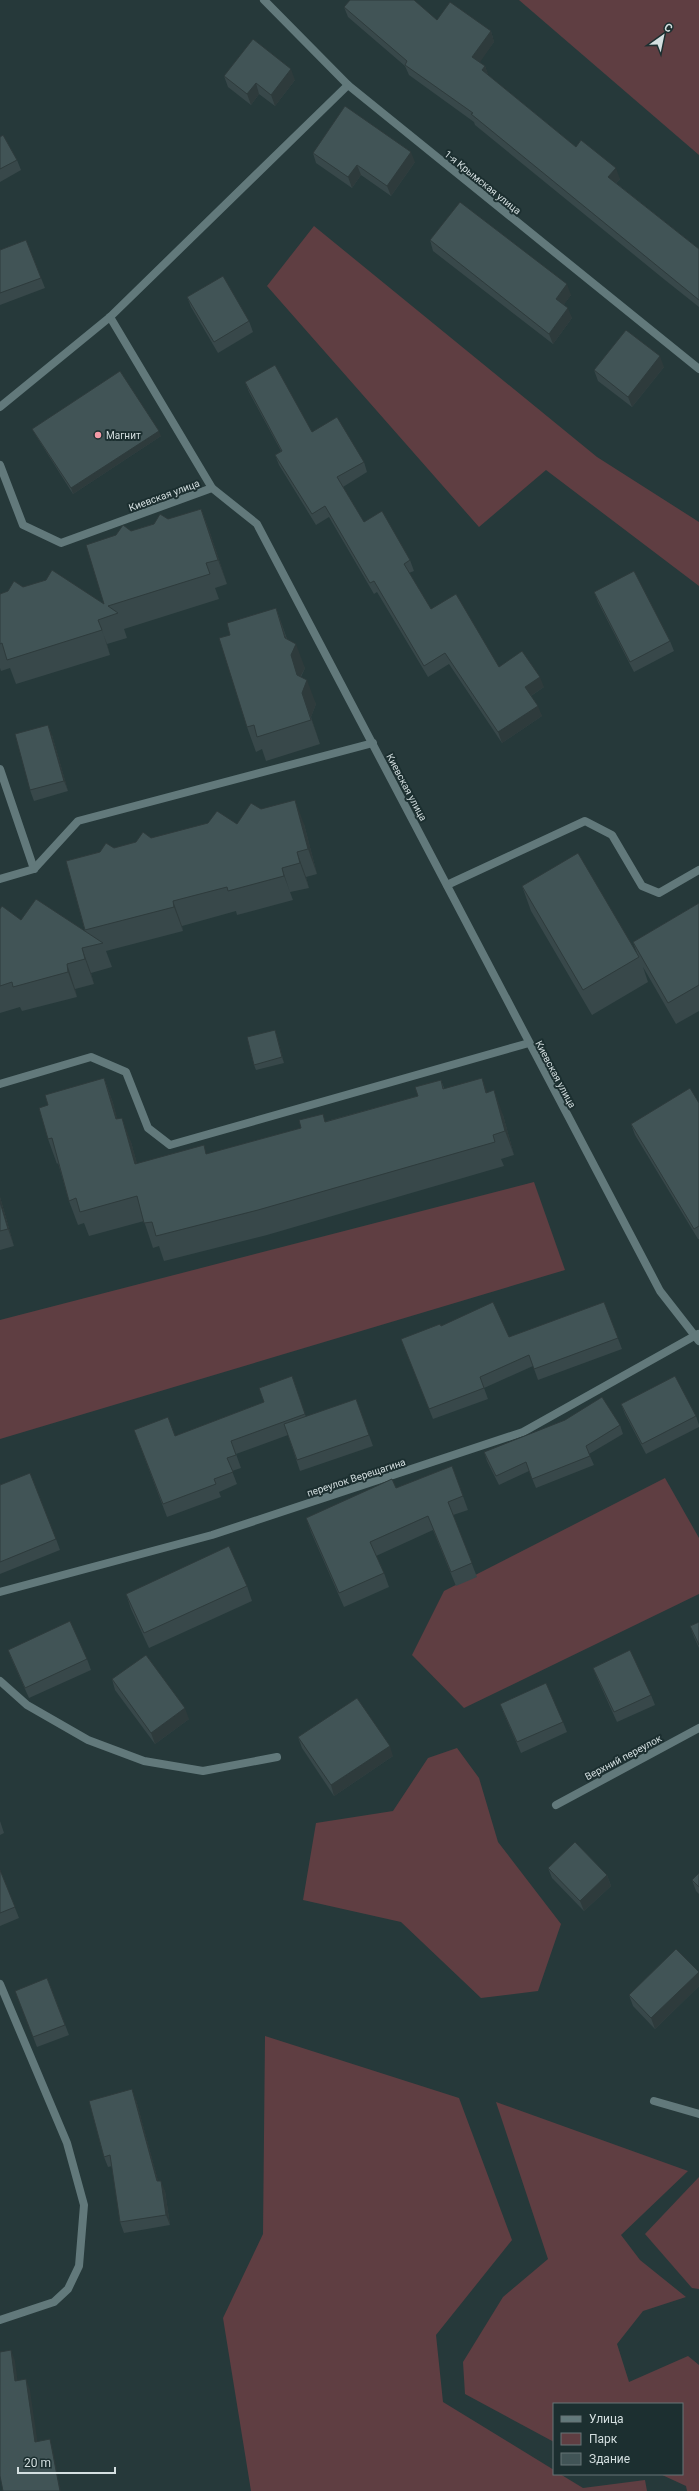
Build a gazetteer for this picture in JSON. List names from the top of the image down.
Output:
{
  "streets": {
    "street": [
      "1-я Крымская улица",
      "Киевская улица",
      "переулок Верещагина",
      "Верхний переулок"
    ]
  },
  "crossings": [
    ["Киевская улица", "переулок Верещагина"]
  ],
  "places": ["Магнит"],
  "legend": ["Улица", "Парк", "Здание"],
  "scale_bar": "20 m",
  "north": "top right"
}
